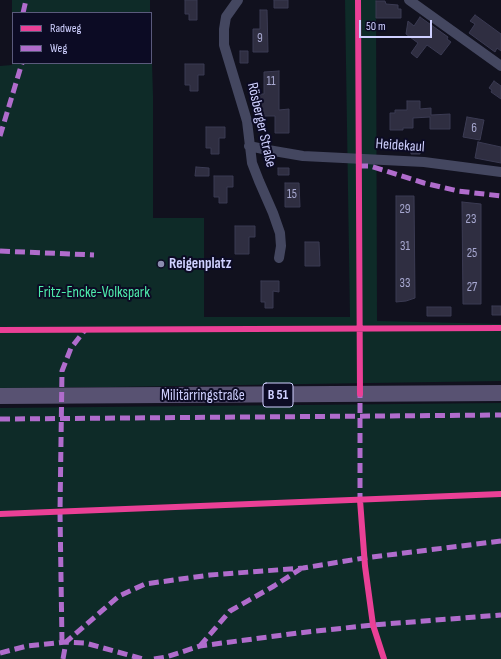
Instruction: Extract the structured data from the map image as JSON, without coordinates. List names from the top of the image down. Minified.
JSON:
{"streets":{"main road":["B 51","Militärringstraße"],"street":["Rösberger Straße","Heidekaul"]},"crossings":[["Rösberger Straße","Heidekaul"]],"parks":["Fritz-Encke-Volkspark"],"places":["Reigenplatz"],"house_numbers":["9","11","6","15","29","23","31","25","33","27"],"legend":["Radweg","Weg"],"scale_bar":"50 m"}
